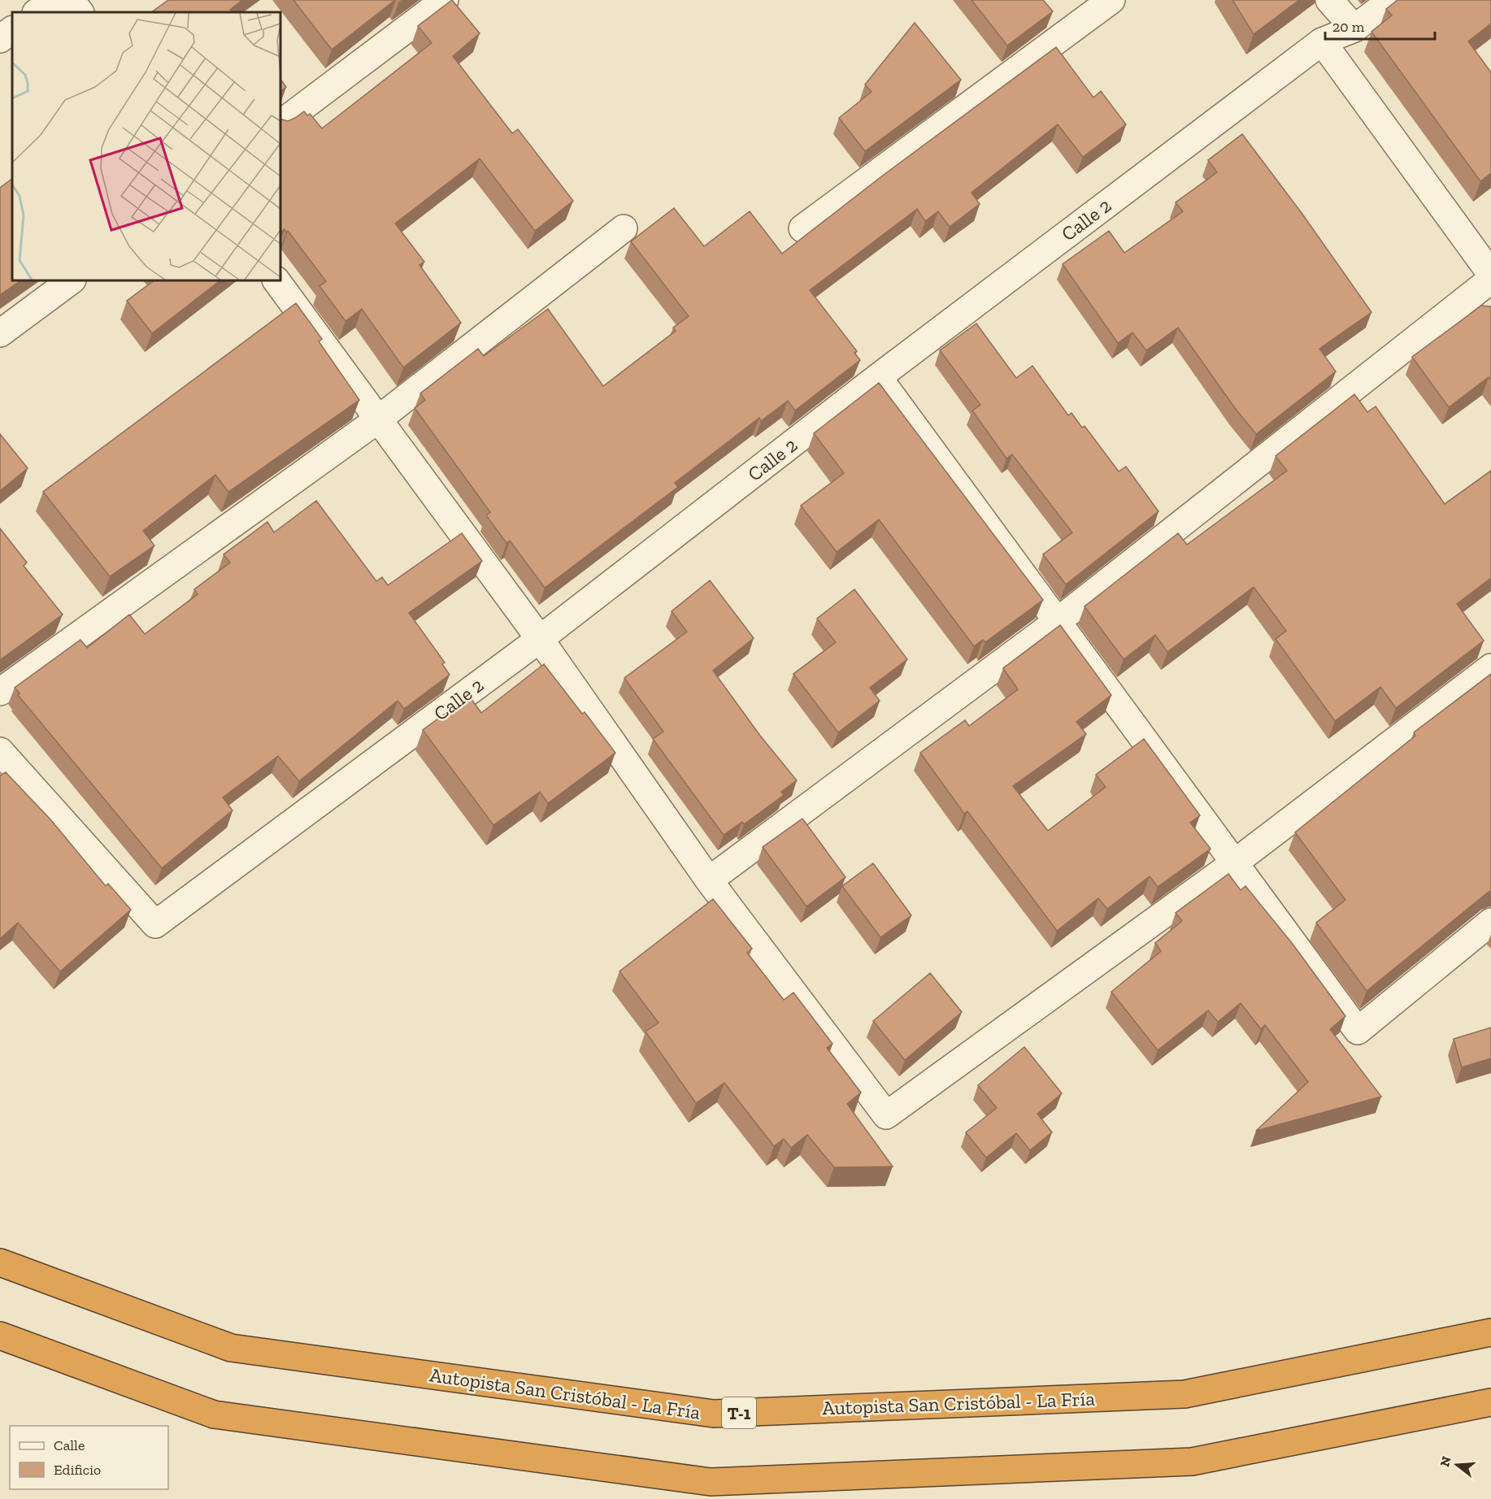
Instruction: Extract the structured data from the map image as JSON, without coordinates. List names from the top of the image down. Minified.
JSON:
{"streets":{"highway":["Autopista San Cristóbal - La Fría","T-1"],"street":["Calle 2"]},"legend":["Calle","Edificio"],"scale_bar":"20 m","north":"left"}
